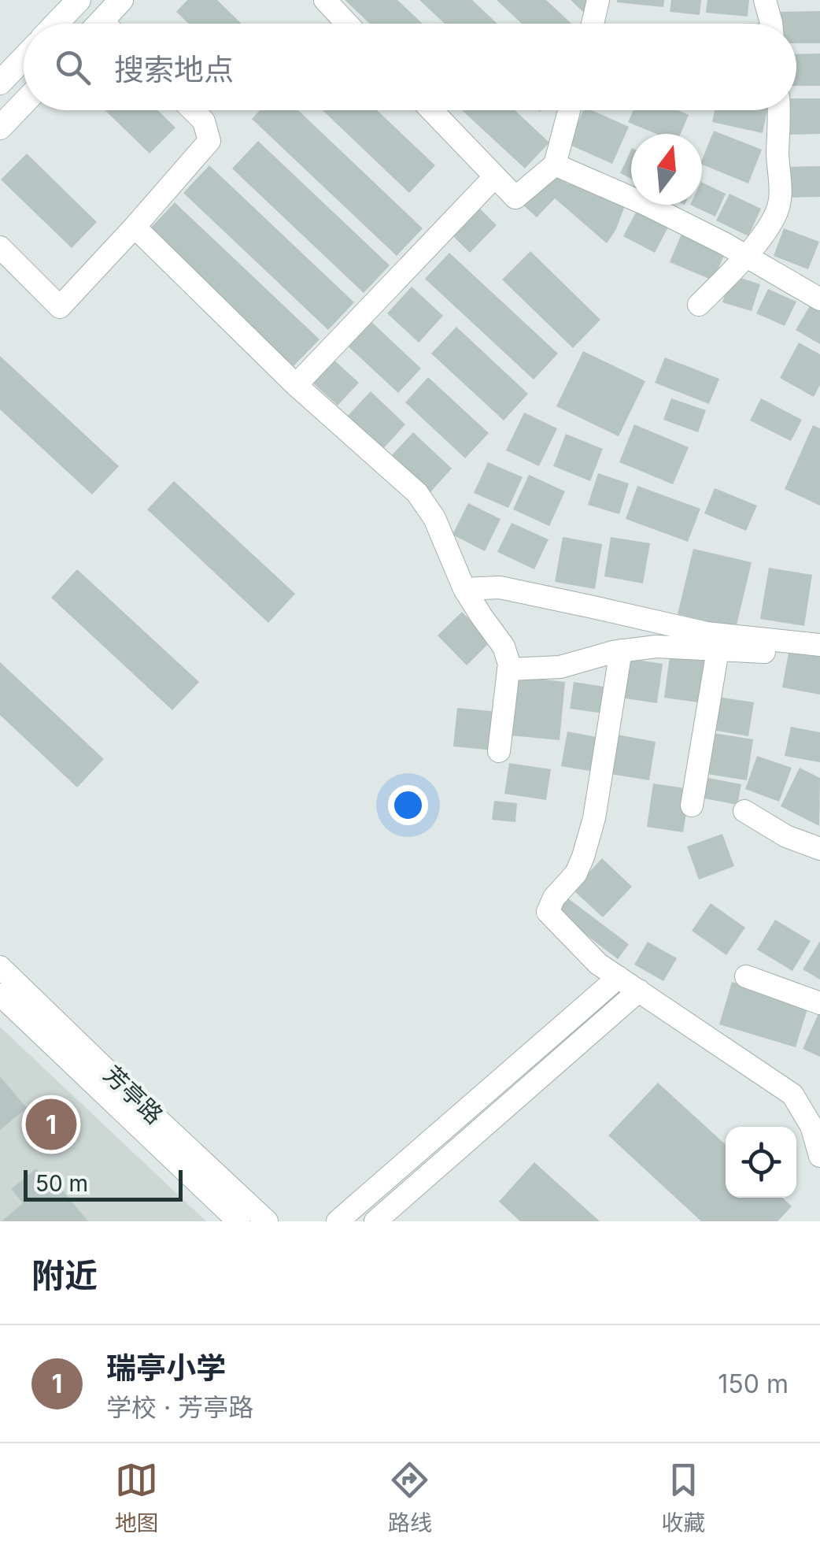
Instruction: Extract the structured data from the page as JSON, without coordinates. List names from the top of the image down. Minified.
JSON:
{"streets":{"street":["芳亭路"]},"scale_bar":"50 m","north":"top","page":{"search":"搜索地点","pins":"1","scale":"50 m","heading":"附近","list":[{"mark":"1","name":"瑞亭小学","note":"学校 · 芳亭路","value":"150 m"}],"nav":["地图","路线","收藏"]}}
